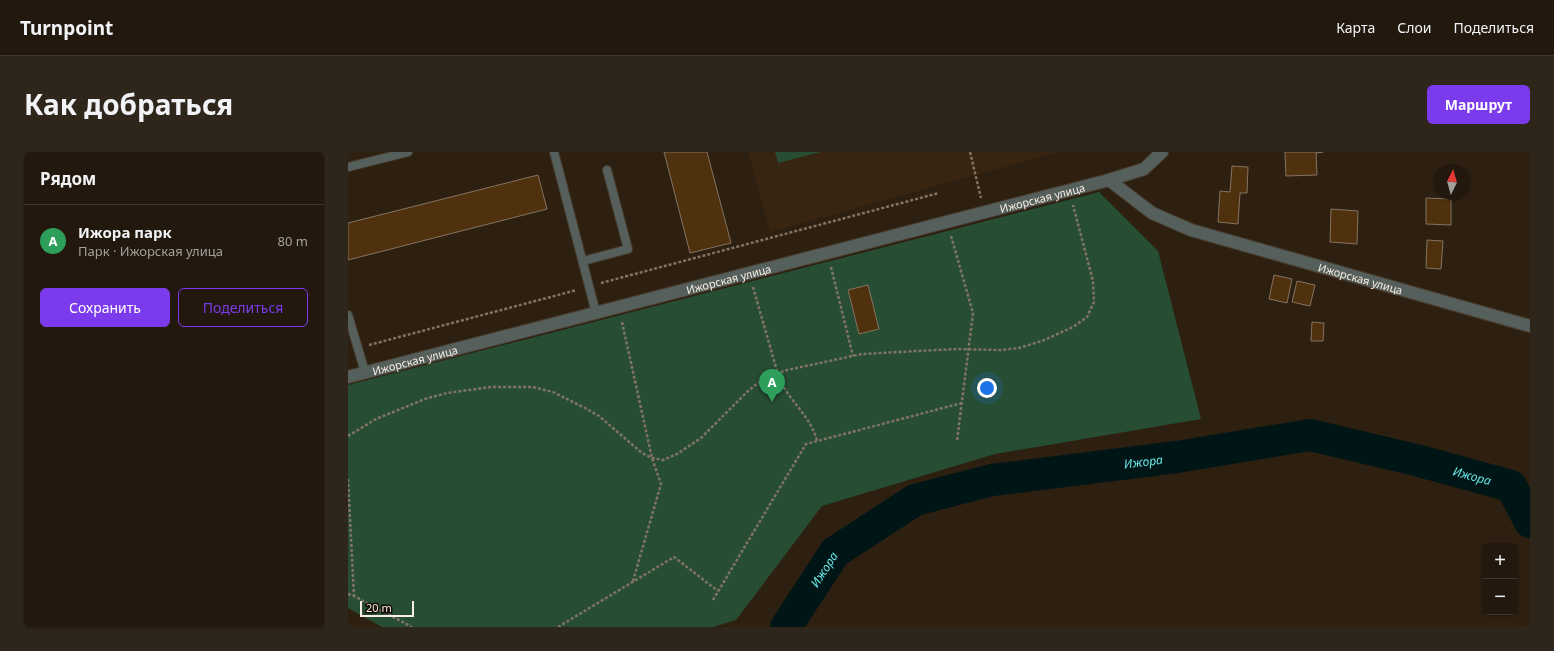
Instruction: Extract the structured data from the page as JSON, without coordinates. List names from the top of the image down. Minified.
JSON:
{"streets":{"street":["Ижорская улица"]},"water":["Ижора"],"scale_bar":"20 m","north":"top","page":{"header":"Turnpoint","nav":["Карта","Слои","Поделиться"],"title":"Как добраться","buttons":["Маршрут",["Сохранить","Поделиться"]],"heading":"Рядом","list":[{"mark":"A","name":"Ижора парк","note":"Парк · Ижорская улица","value":"80 m"}],"pins":"A","map_buttons":["+","−"],"scale":"20 m"}}
